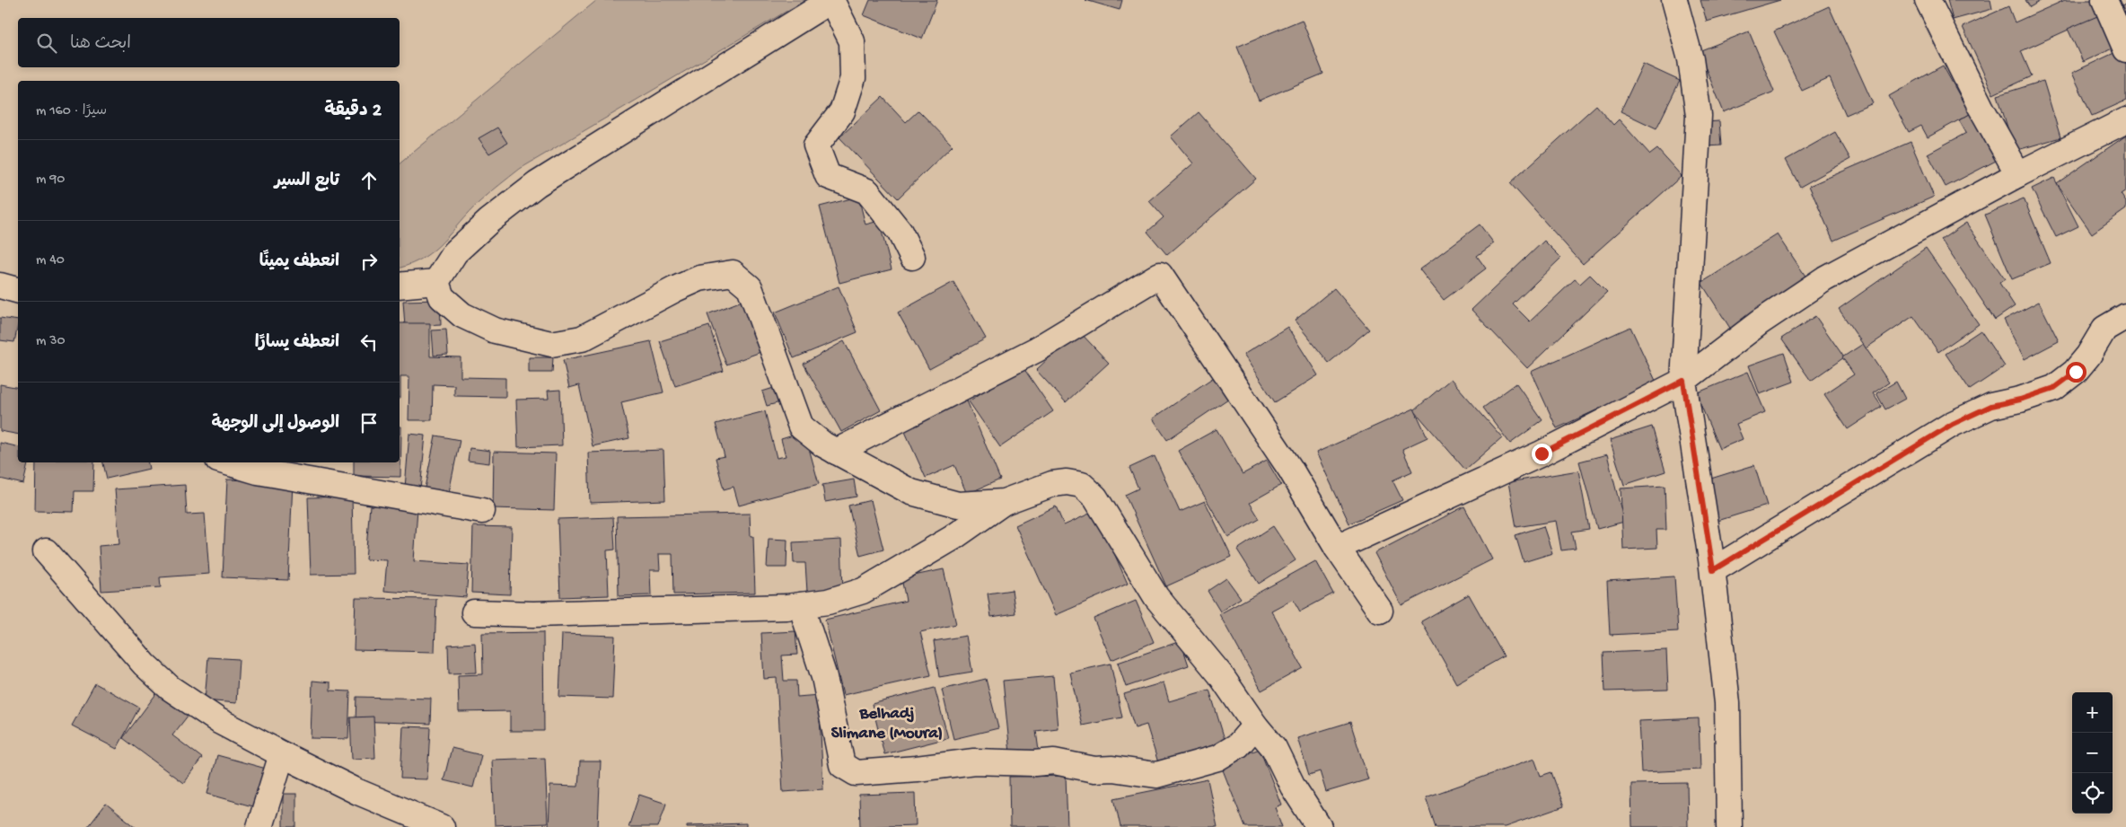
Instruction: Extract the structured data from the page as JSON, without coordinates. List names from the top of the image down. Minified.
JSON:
{"districts":["Belhadj Slimane (Moura)"],"page":{"search":"ابحث هنا","heading":["2 دقيقة","سيرًا · 160 m"],"list":[["تابع السير","90 m"],["انعطف يمينًا","40 m"],["انعطف يسارًا","30 m"],"الوصول إلى الوجهة"],"map_buttons":["+","−"]}}
